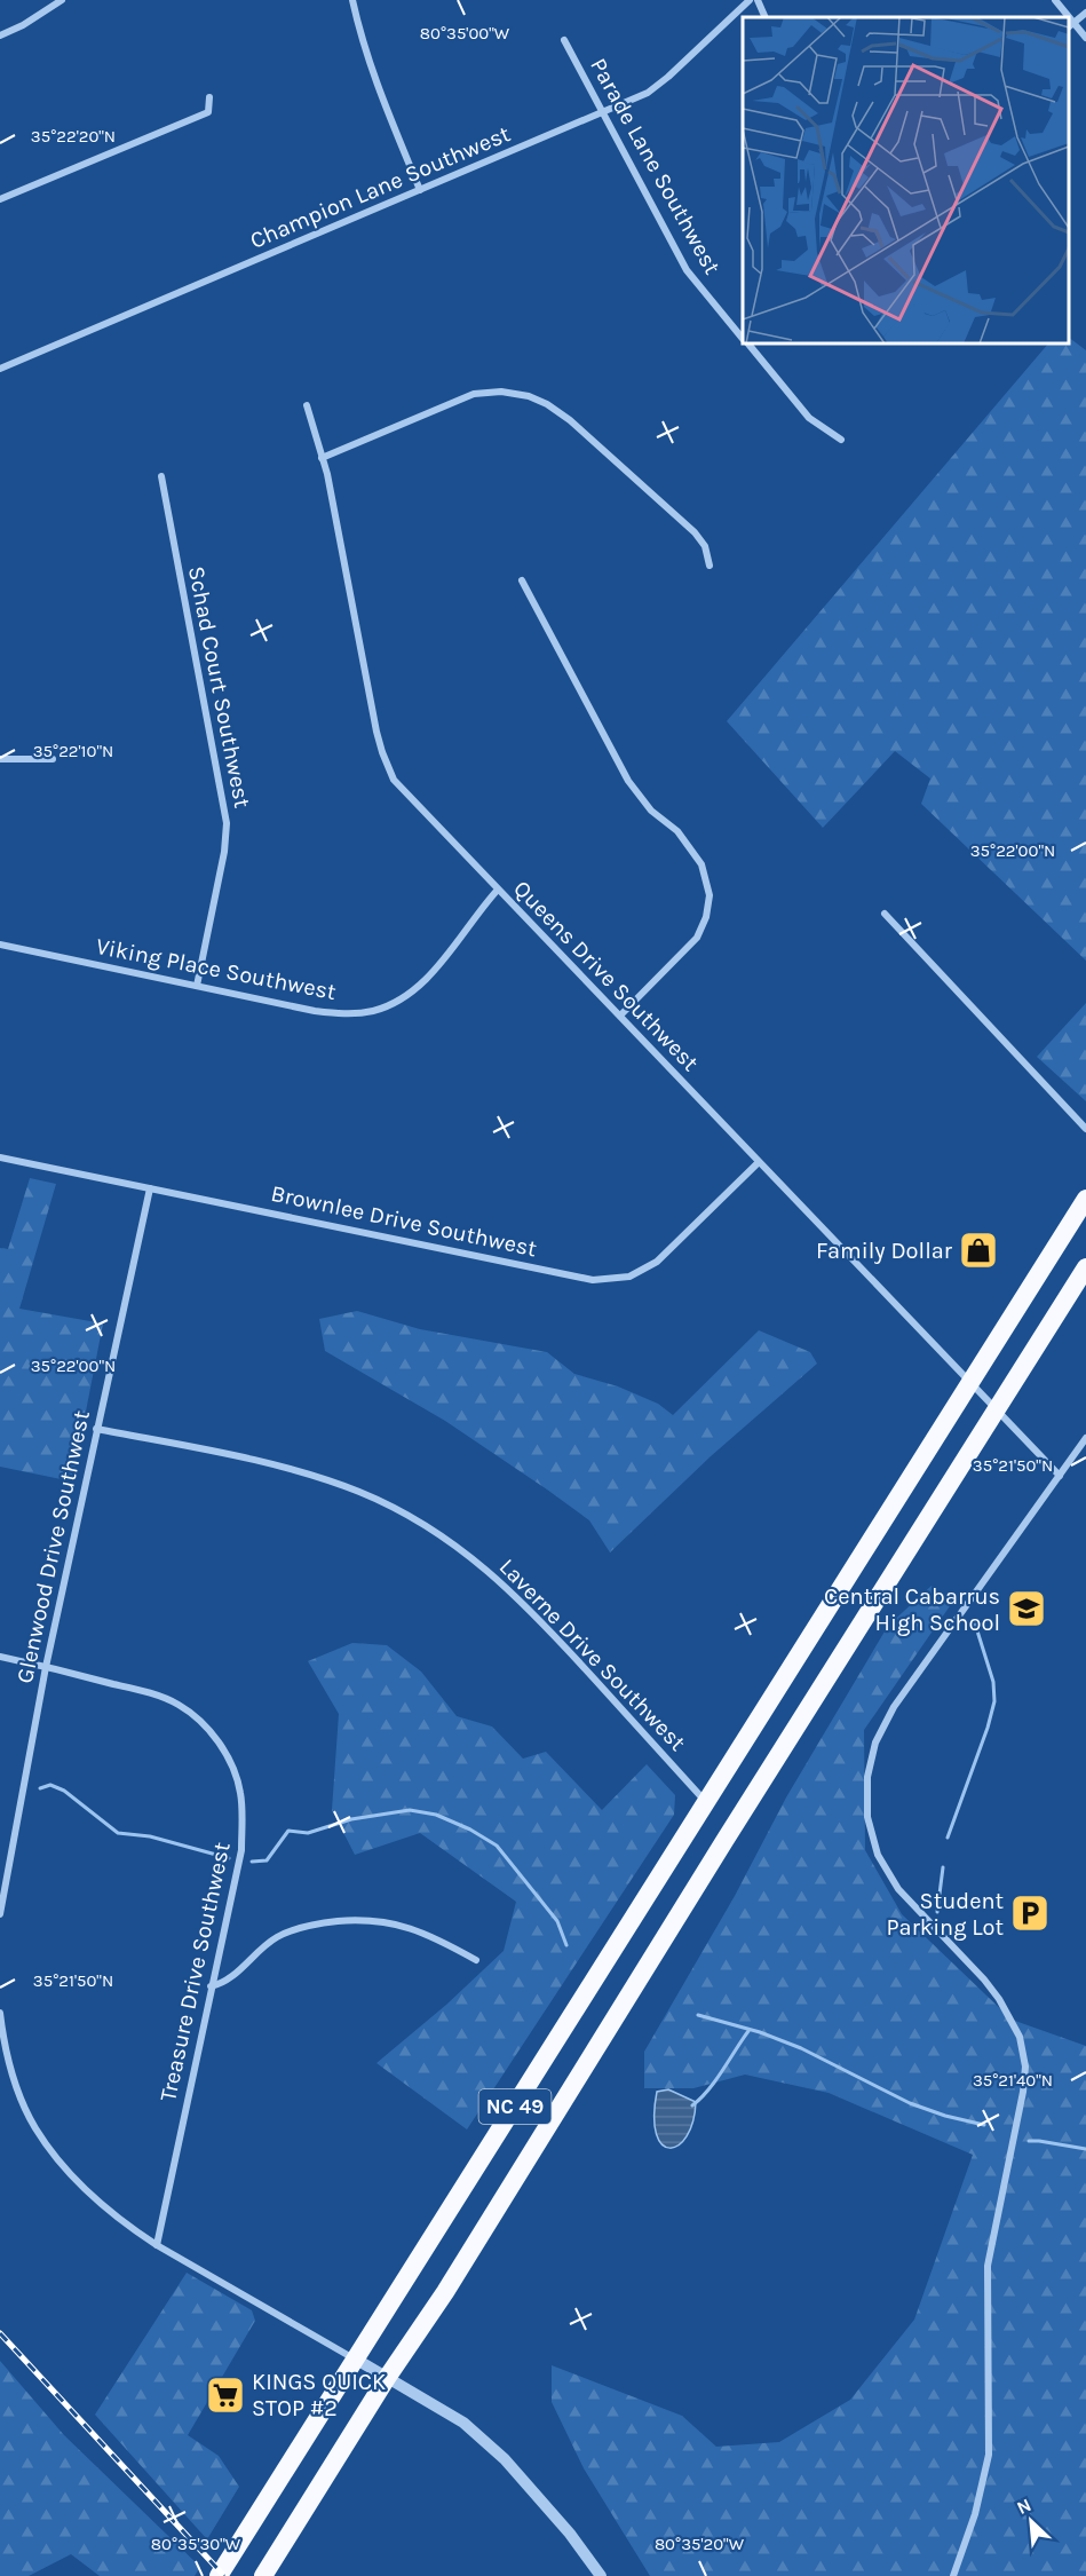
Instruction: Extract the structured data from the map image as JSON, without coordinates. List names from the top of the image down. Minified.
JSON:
{"streets":{"highway":["NC 49"],"street":["Parade Lane Southwest","Champion Lane Southwest","Schad Court Southwest","Viking Place Southwest","Queens Drive Southwest","Brownlee Drive Southwest","Glenwood Drive Southwest","Laverne Drive Southwest","Treasure Drive Southwest"]},"crossings":[["Parade Lane Southwest","Champion Lane Southwest"],["Schad Court Southwest","Viking Place Southwest"],["Viking Place Southwest","Queens Drive Southwest"],["Queens Drive Southwest","Brownlee Drive Southwest"],["Queens Drive Southwest","NC 49"],["Brownlee Drive Southwest","Glenwood Drive Southwest"],["Glenwood Drive Southwest","Laverne Drive Southwest"],["Glenwood Drive Southwest","Treasure Drive Southwest"],["Laverne Drive Southwest","NC 49"]],"places":{"shop":["Family Dollar"],"school or university":["Central Cabarrus High School"],"parking":["Student Parking Lot"],"supermarket":["KINGS QUICK STOP #2"]},"north":"top left","coordinates":["80°35'00\"W","35°22'20\"N","35°22'10\"N","35°22'00\"N","35°21'50\"N","35°21'40\"N","80°35'30\"W","80°35'20\"W"]}
